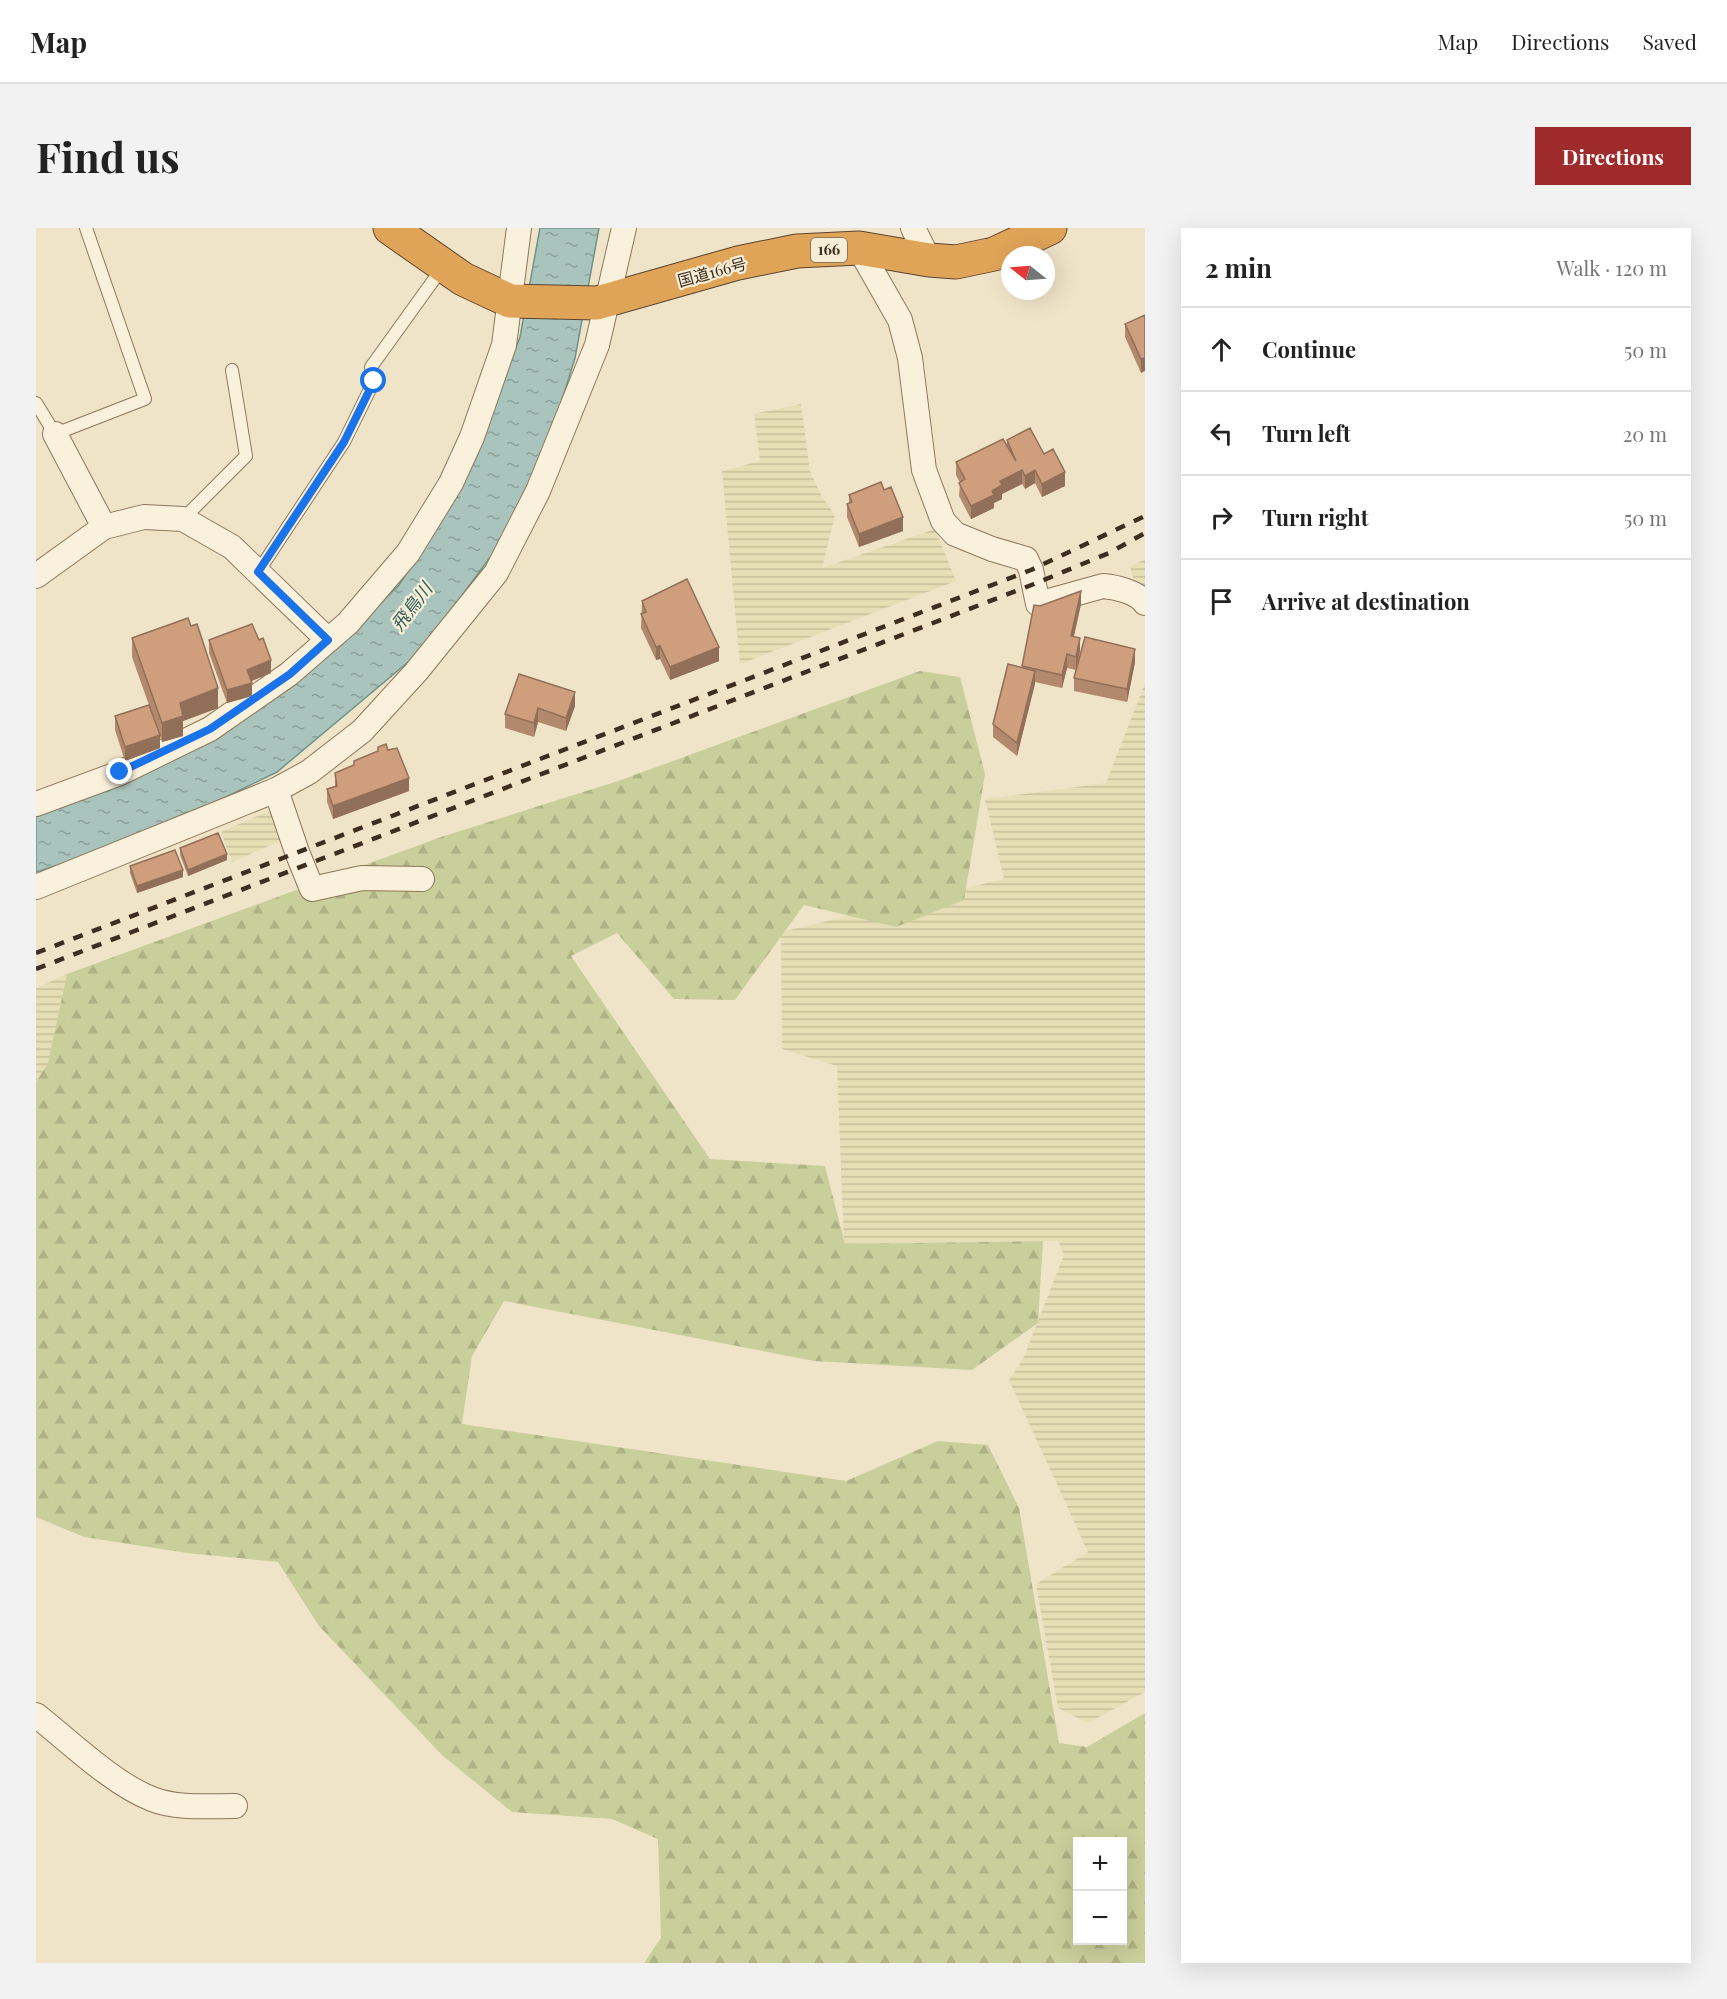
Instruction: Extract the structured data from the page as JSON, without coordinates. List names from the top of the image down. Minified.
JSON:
{"streets":{"highway":["166","国道166号"]},"water":["飛鳥川"],"north":"left","page":{"header":"Map","nav":["Map","Directions","Saved"],"buttons":"Directions","title":"Find us","heading":["2 min","Walk · 120 m"],"list":[["Continue","50 m"],["Turn left","20 m"],["Turn right","50 m"],"Arrive at destination"],"map_buttons":["+","−"]}}
